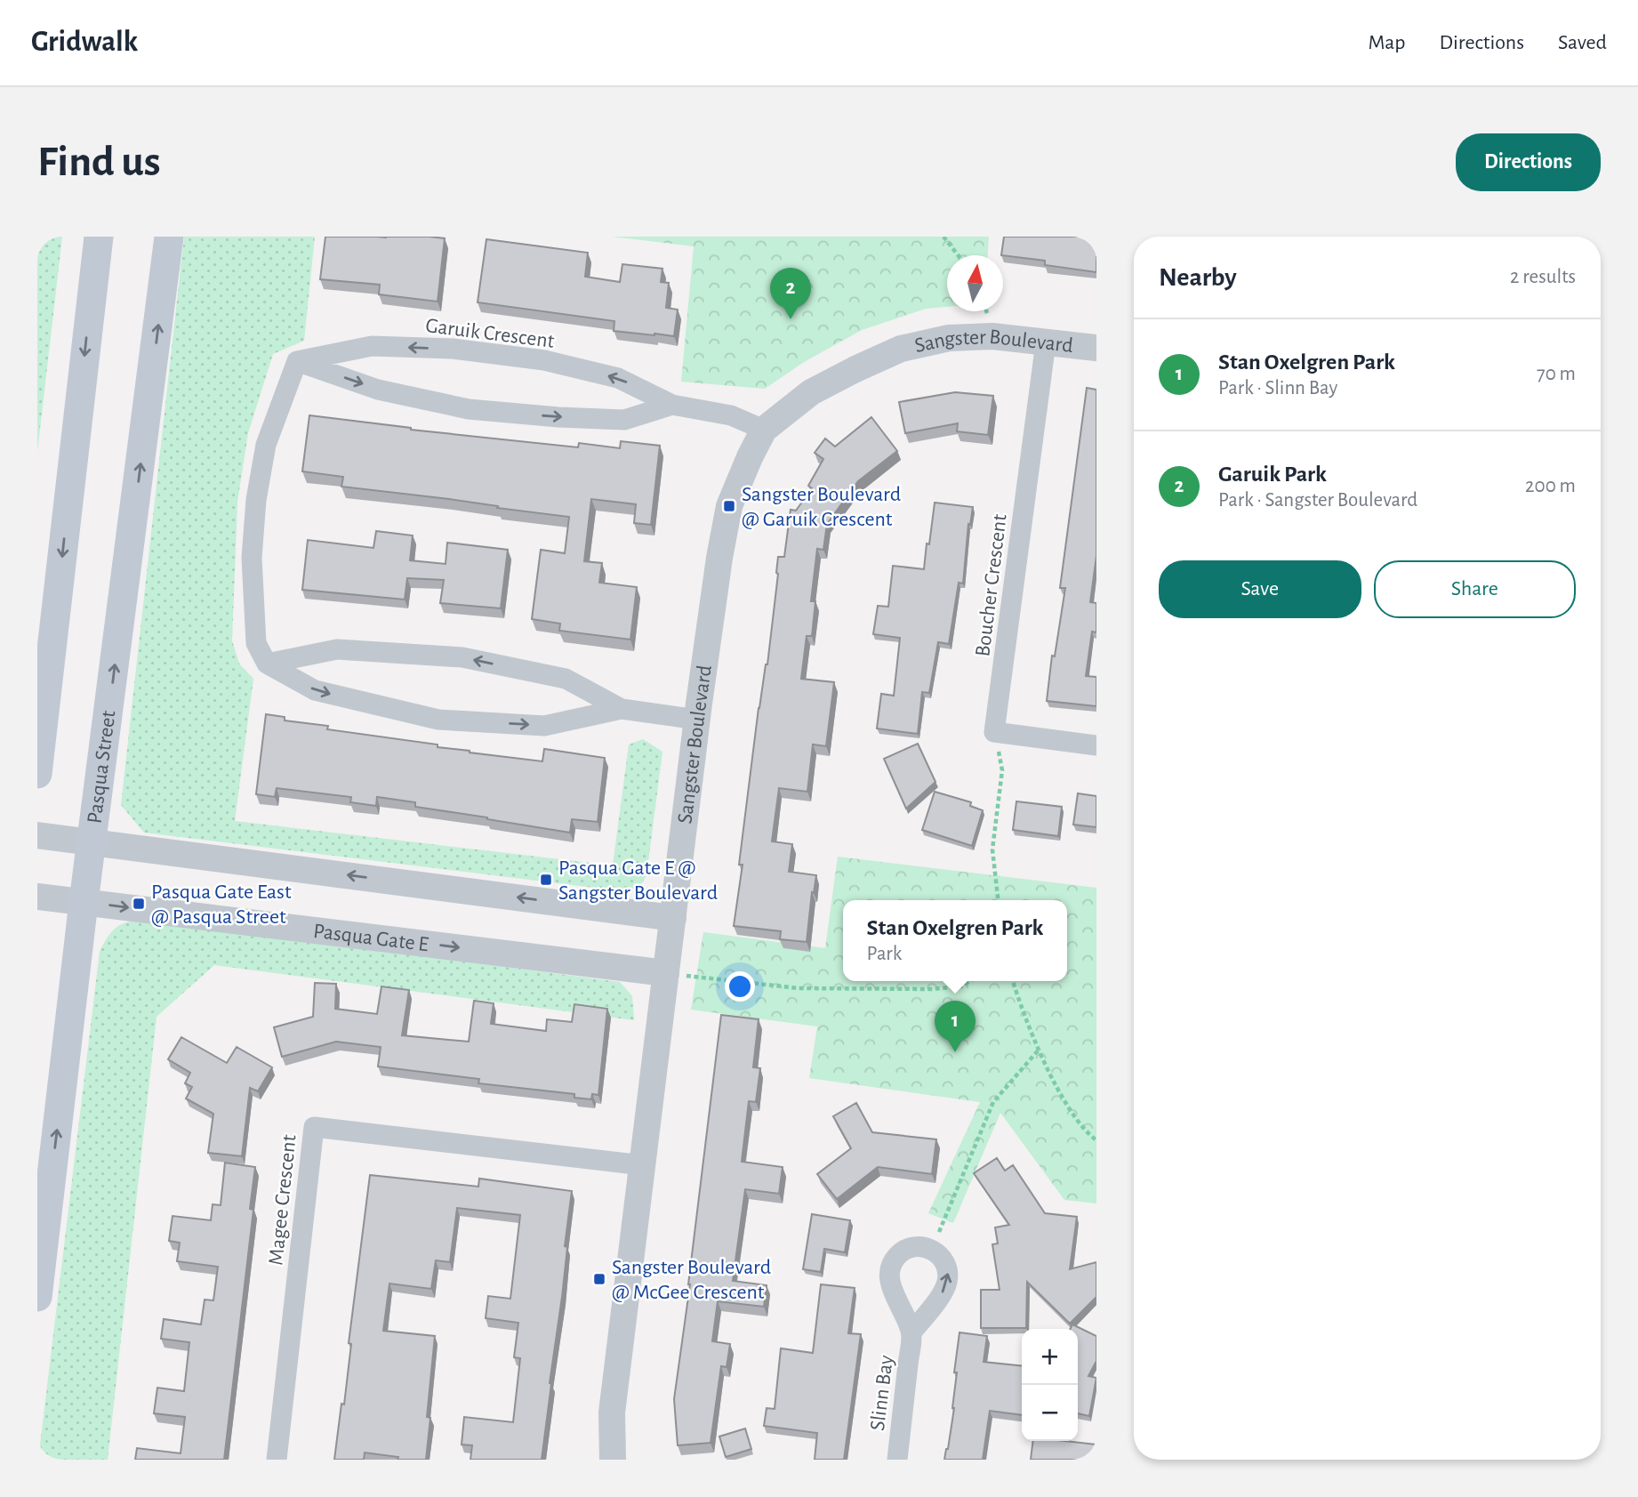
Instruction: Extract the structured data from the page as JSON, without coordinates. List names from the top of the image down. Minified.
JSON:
{"streets":{"main road":["Pasqua Street"],"street":["Garuik Crescent","Sangster Boulevard","Boucher Crescent","Pasqua Gate E","Magee Crescent","Slinn Bay"]},"crossings":[["Garuik Crescent","Sangster Boulevard"],["Sangster Boulevard","Boucher Crescent"],["Sangster Boulevard","Pasqua Gate E"],["Sangster Boulevard","Magee Crescent"],["Pasqua Street","Pasqua Gate E"]],"places":{"transit":["Sangster Boulevard @ Garuik Crescent","Pasqua Gate E @ Sangster Boulevard","Pasqua Gate East @ Pasqua Street","Sangster Boulevard @ McGee Crescent"]},"north":"top","page":{"header":"Gridwalk","nav":["Map","Directions","Saved"],"buttons":["Directions",["Save","Share"]],"title":"Find us","heading":["Nearby","2 results"],"pins":["2","1"],"list":[{"mark":"1","name":"Stan Oxelgren Park","note":"Park · Slinn Bay","value":"70 m"},{"mark":"2","name":"Garuik Park","note":"Park · Sangster Boulevard","value":"200 m"}],"popup":["Stan Oxelgren Park","Park"],"map_buttons":["+","−"]}}
